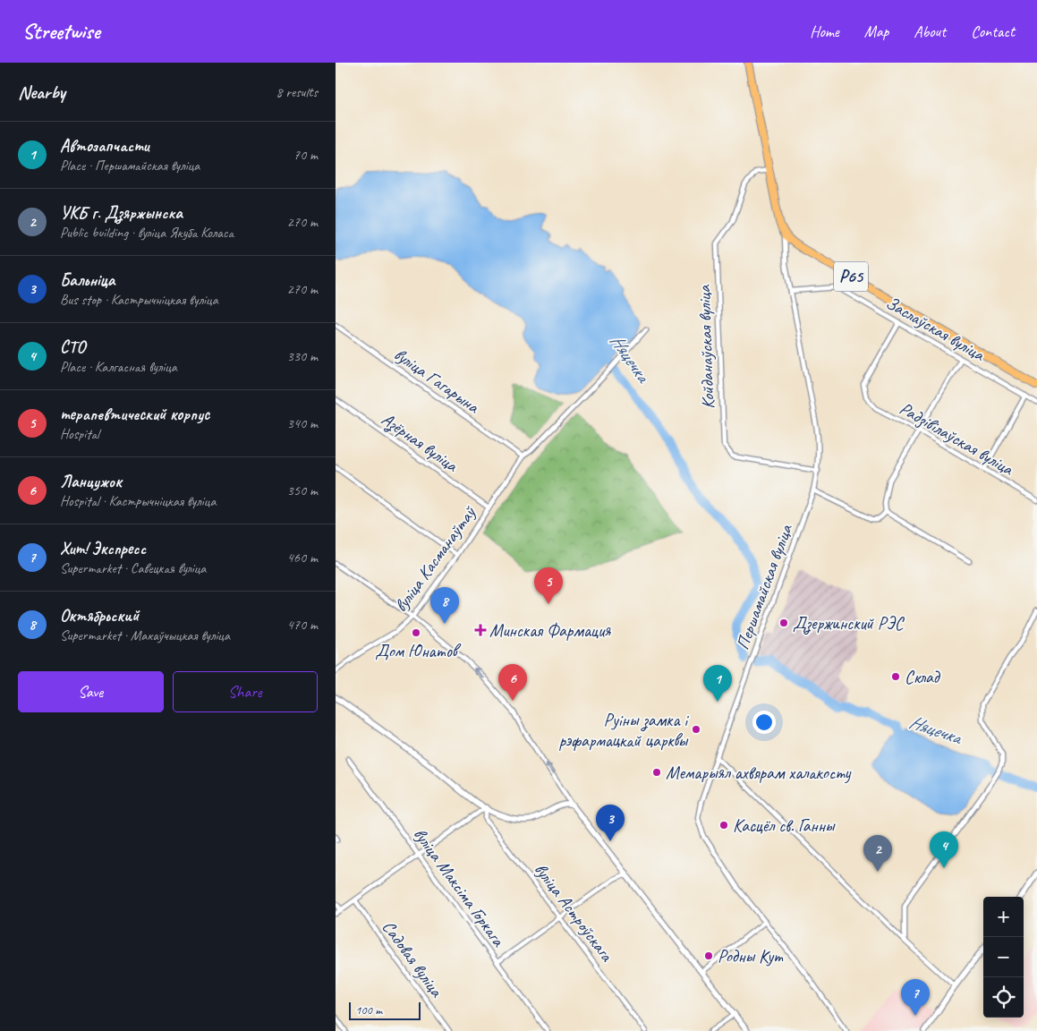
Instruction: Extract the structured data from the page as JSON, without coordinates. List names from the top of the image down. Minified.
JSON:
{"streets":{"main road":["Р65"],"street":["Заслаўская вуліца","Койданаўская вуліца","вуліца Гагарына","Радзівілаўская вуліца","Азёрная вуліца","вуліца Касманаўтаў","Першамайская вуліца","вуліца Максіма Горкага","вуліца Астроўскага","Садовая вуліца"]},"crossings":[["Р65","Першамайская вуліца"],["Заслаўская вуліца","Радзівілаўская вуліца"],["Заслаўская вуліца","Першамайская вуліца"],["Койданаўская вуліца","Першамайская вуліца"],["вуліца Гагарына","вуліца Касманаўтаў"],["Азёрная вуліца","вуліца Касманаўтаў"]],"water":["Няцечка"],"places":{"other":["Дзержинский РЭС","Дом Юнатов","Склад","Руіны замка і рэфармацкай царквы","Мемарыял ахвярам халакосту","Касцёл св. Ганны","Родны Кут"],"health":["Минская Фармация"]},"scale_bar":"100 m","page":{"header":"Streetwise","nav":["Home","Map","About","Contact"],"heading":["Nearby","8 results"],"list":[{"mark":"1","name":"Автозапчасти","note":"Place · Першамайская вуліца","value":"70 m"},{"mark":"2","name":"УКБ г. Дзяржынска","note":"Public building · вуліца Якуба Коласа","value":"270 m"},{"mark":"3","name":"Бальніца","note":"Bus stop · Кастрычніцкая вуліца","value":"270 m"},{"mark":"4","name":"СТО","note":"Place · Калгасная вуліца","value":"330 m"},{"mark":"5","name":"терапевтический корпус","note":"Hospital","value":"340 m"},{"mark":"6","name":"Ланцужок","note":"Hospital · Кастрычніцкая вуліца","value":"350 m"},{"mark":"7","name":"Хит! Экспресс","note":"Supermarket · Савецкая вуліца","value":"460 m"},{"mark":"8","name":"Октябрьский","note":"Supermarket · Макаўчыцкая вуліца","value":"470 m"}],"pins":["5","8","6","1","3","4","2","7"],"buttons":["Save","Share"],"map_buttons":["+","−"],"scale":"100 m"}}
